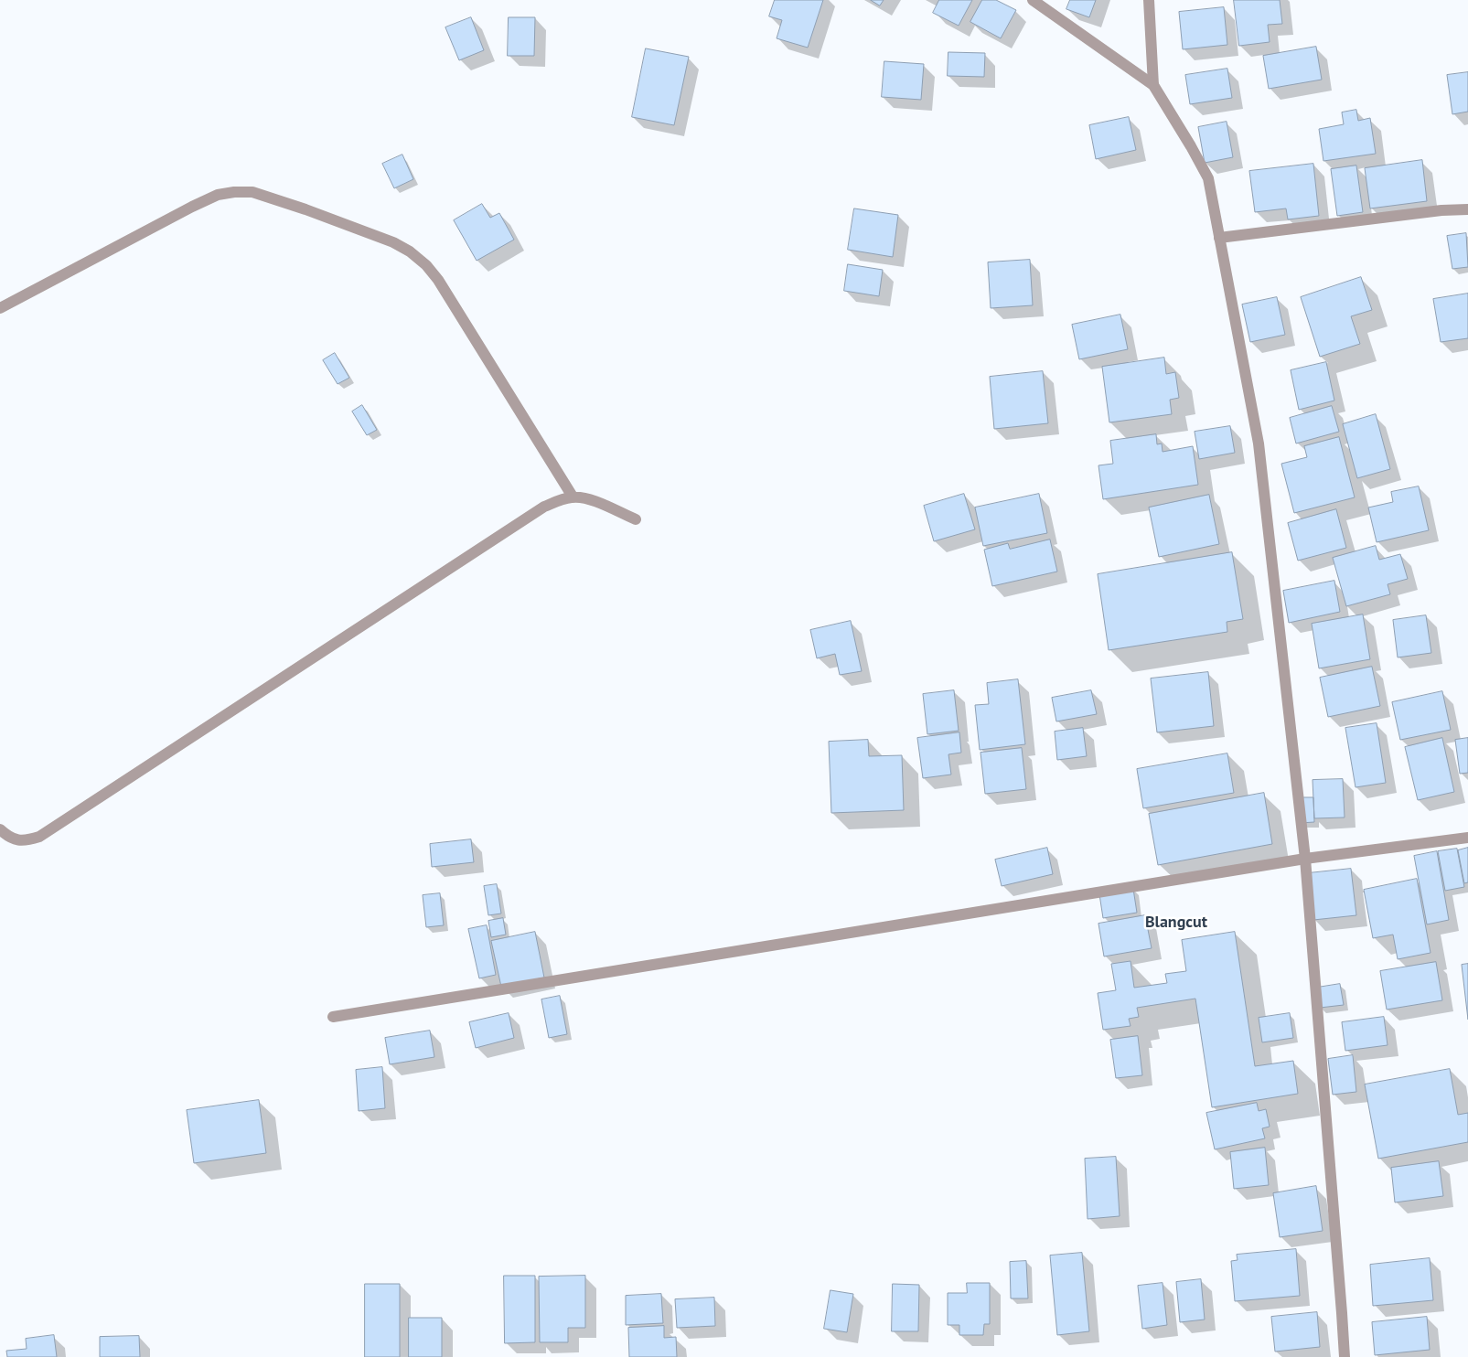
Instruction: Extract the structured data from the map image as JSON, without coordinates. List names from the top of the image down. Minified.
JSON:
{"districts":["Blangcut"]}
